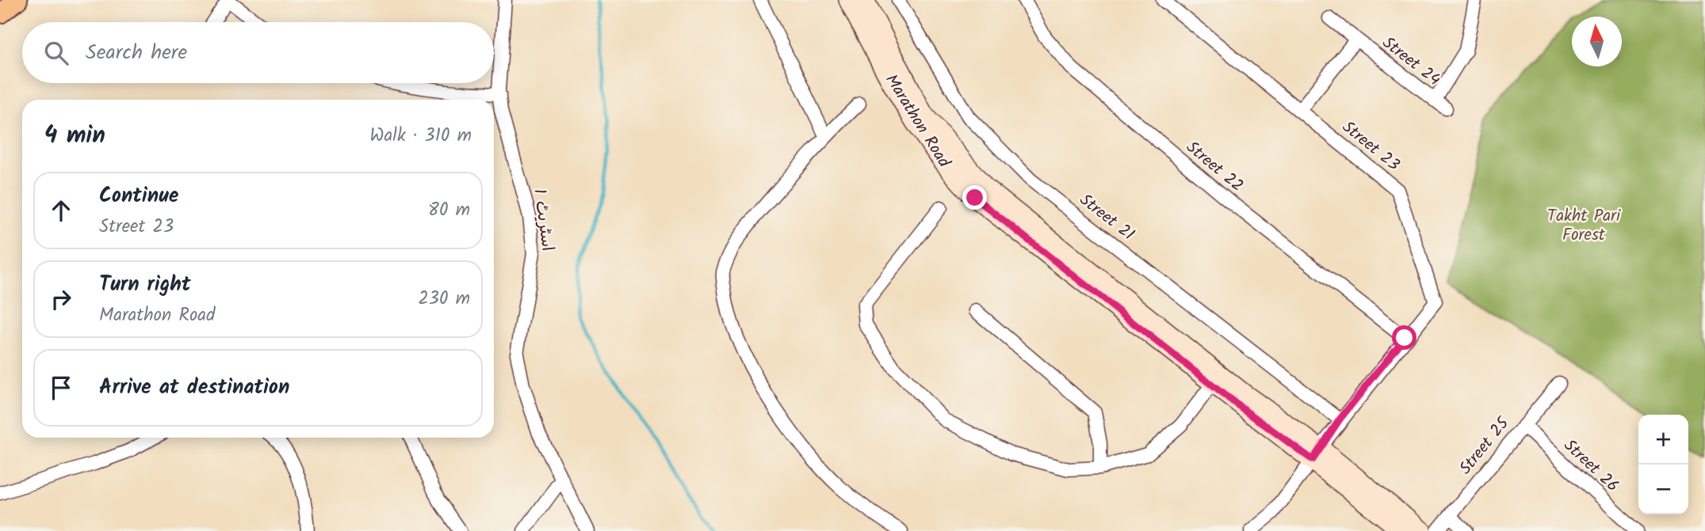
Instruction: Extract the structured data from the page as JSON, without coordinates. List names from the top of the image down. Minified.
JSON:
{"streets":{"main road":["Marathon Road"],"street":["Street 24","Street 23","Street 22","Street 21","اسٹریٹ 1","Street 25","Street 26"]},"crossings":[["Street 24","Street 23"],["Marathon Road","Street 23"],["Street 23","Street 22"],["Street 23","Street 21"],["Street 25","Street 26"]],"parks":["Takht Pari Forest"],"north":"top","page":{"search":"Search here","heading":["4 min","Walk · 310 m"],"list":[["Continue","Street 23","80 m"],["Turn right","Marathon Road","230 m"],"Arrive at destination"],"map_buttons":["+","−"]}}
